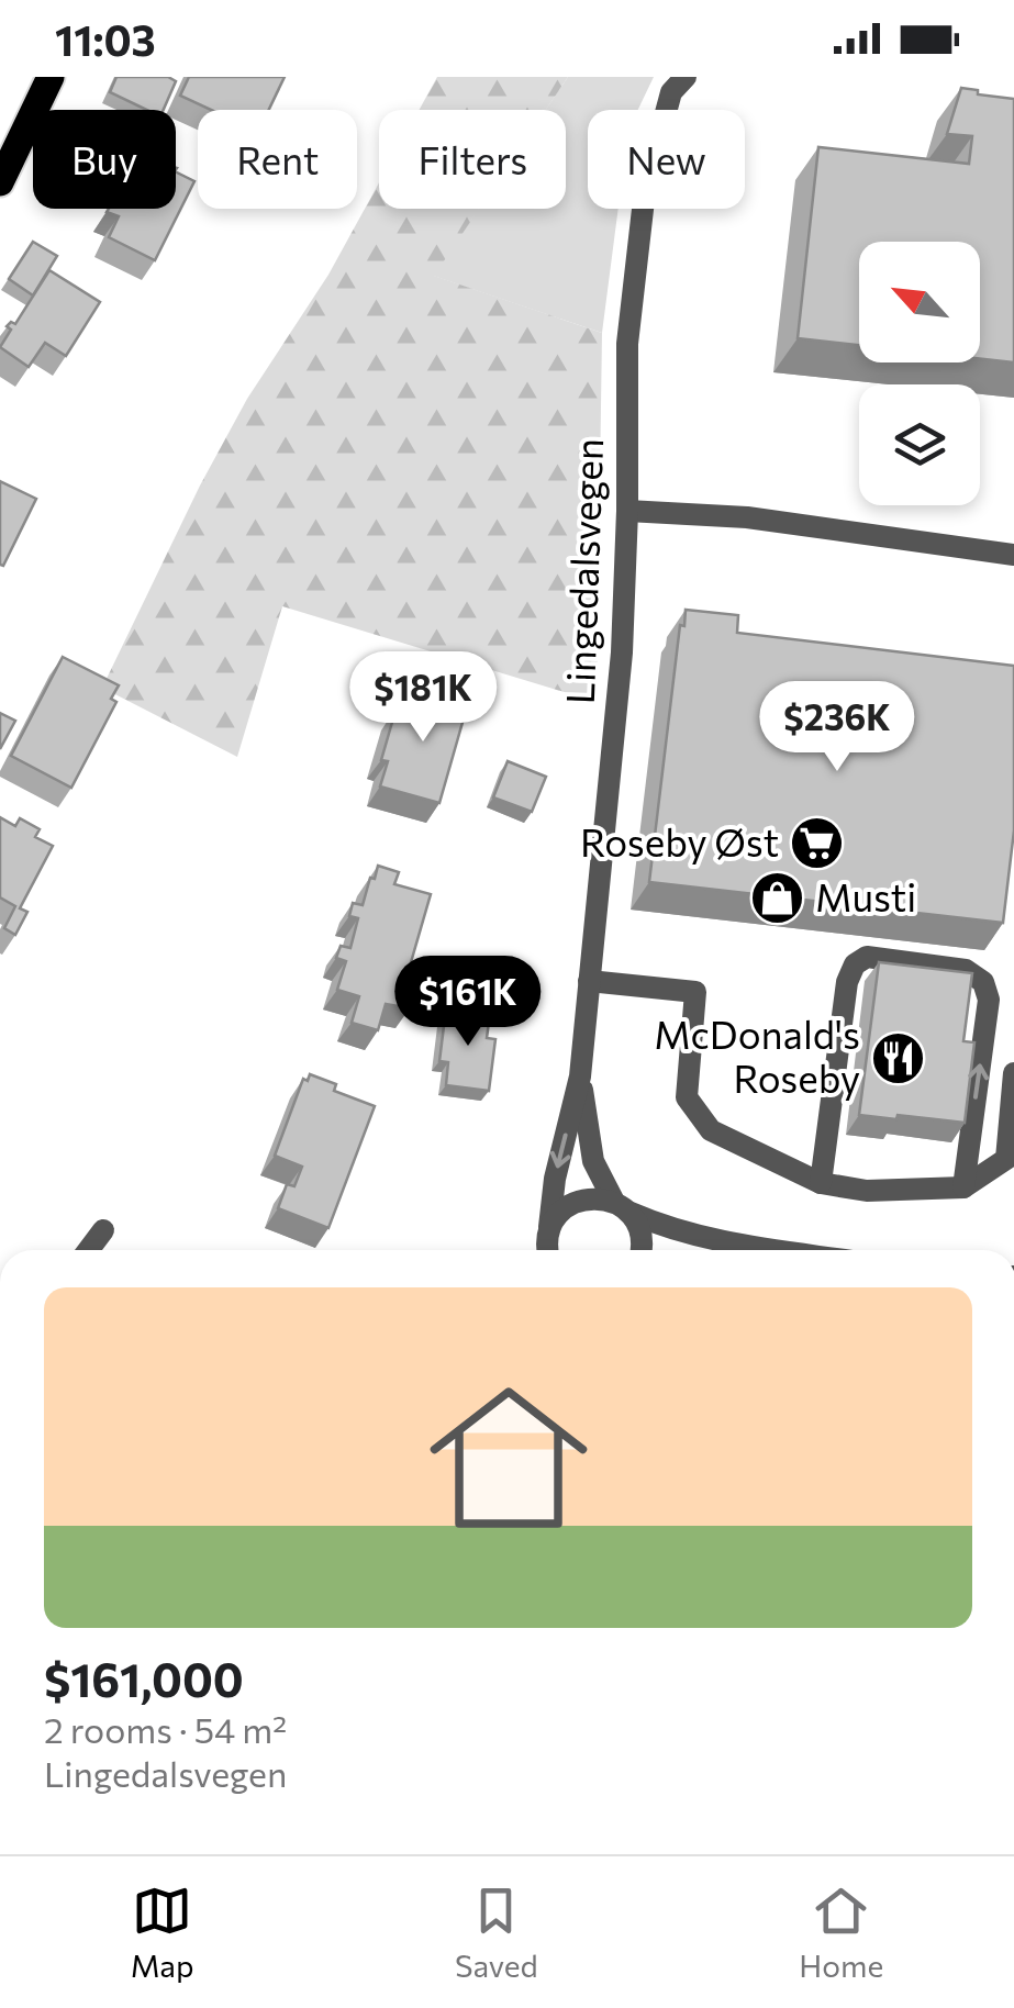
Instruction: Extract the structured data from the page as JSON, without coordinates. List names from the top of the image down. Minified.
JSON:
{"streets":{"street":["Lingedalsvegen"]},"places":{"supermarket":["Roseby Øst"],"shop":["Musti"],"restaurant":["McDonald's Roseby"]},"north":"top left","page":{"status":"11:03","chip":["Buy","Rent","Filters","New"],"price":["$181K","$236K","$161K"],"list":[{"name":"$161,000","note":"2 rooms · 54 m² · Lingedalsvegen"}],"tabs":["Map","Saved","Home"]}}
